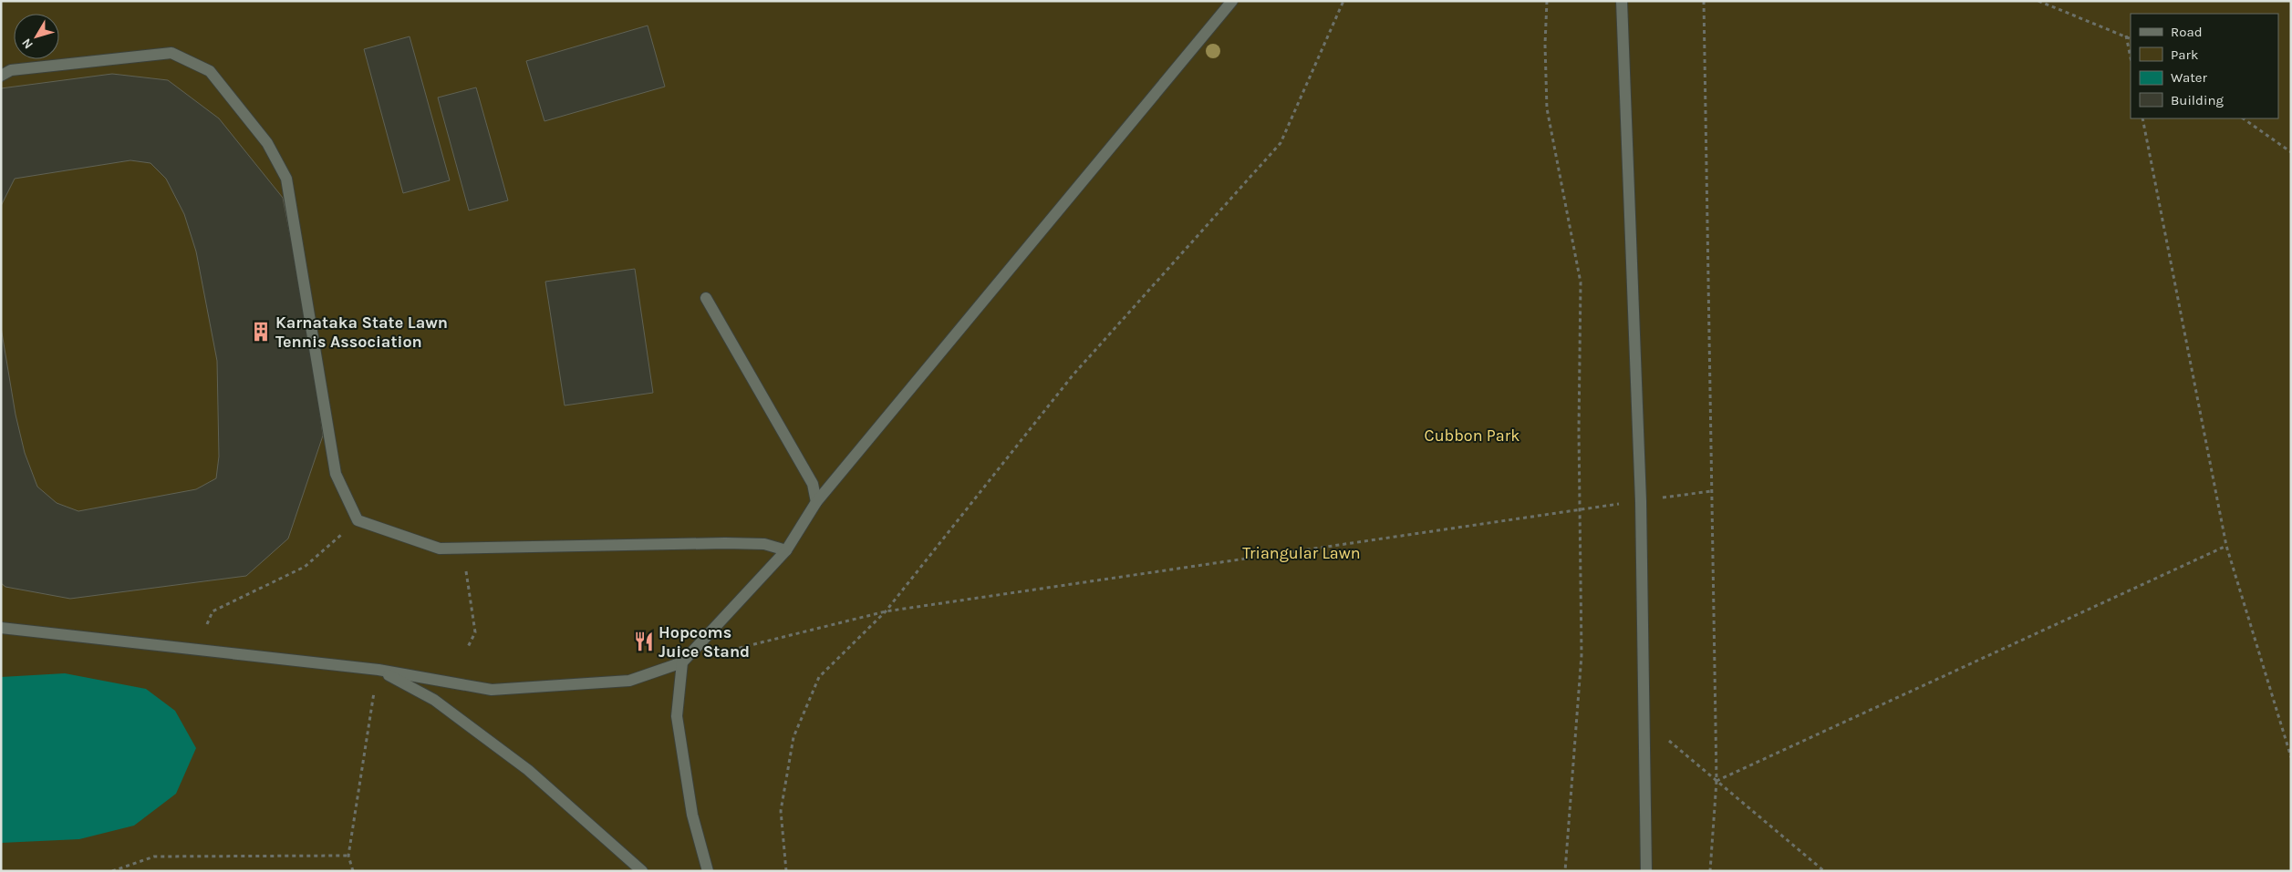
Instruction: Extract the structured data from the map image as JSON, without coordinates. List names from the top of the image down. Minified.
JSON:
{"parks":["Cubbon Park","Triangular Lawn"],"places":{"building":["Karnataka State Lawn Tennis Association"],"restaurant":["Hopcoms Juice Stand"]},"legend":["Road","Park","Water","Building"],"north":"bottom left"}
